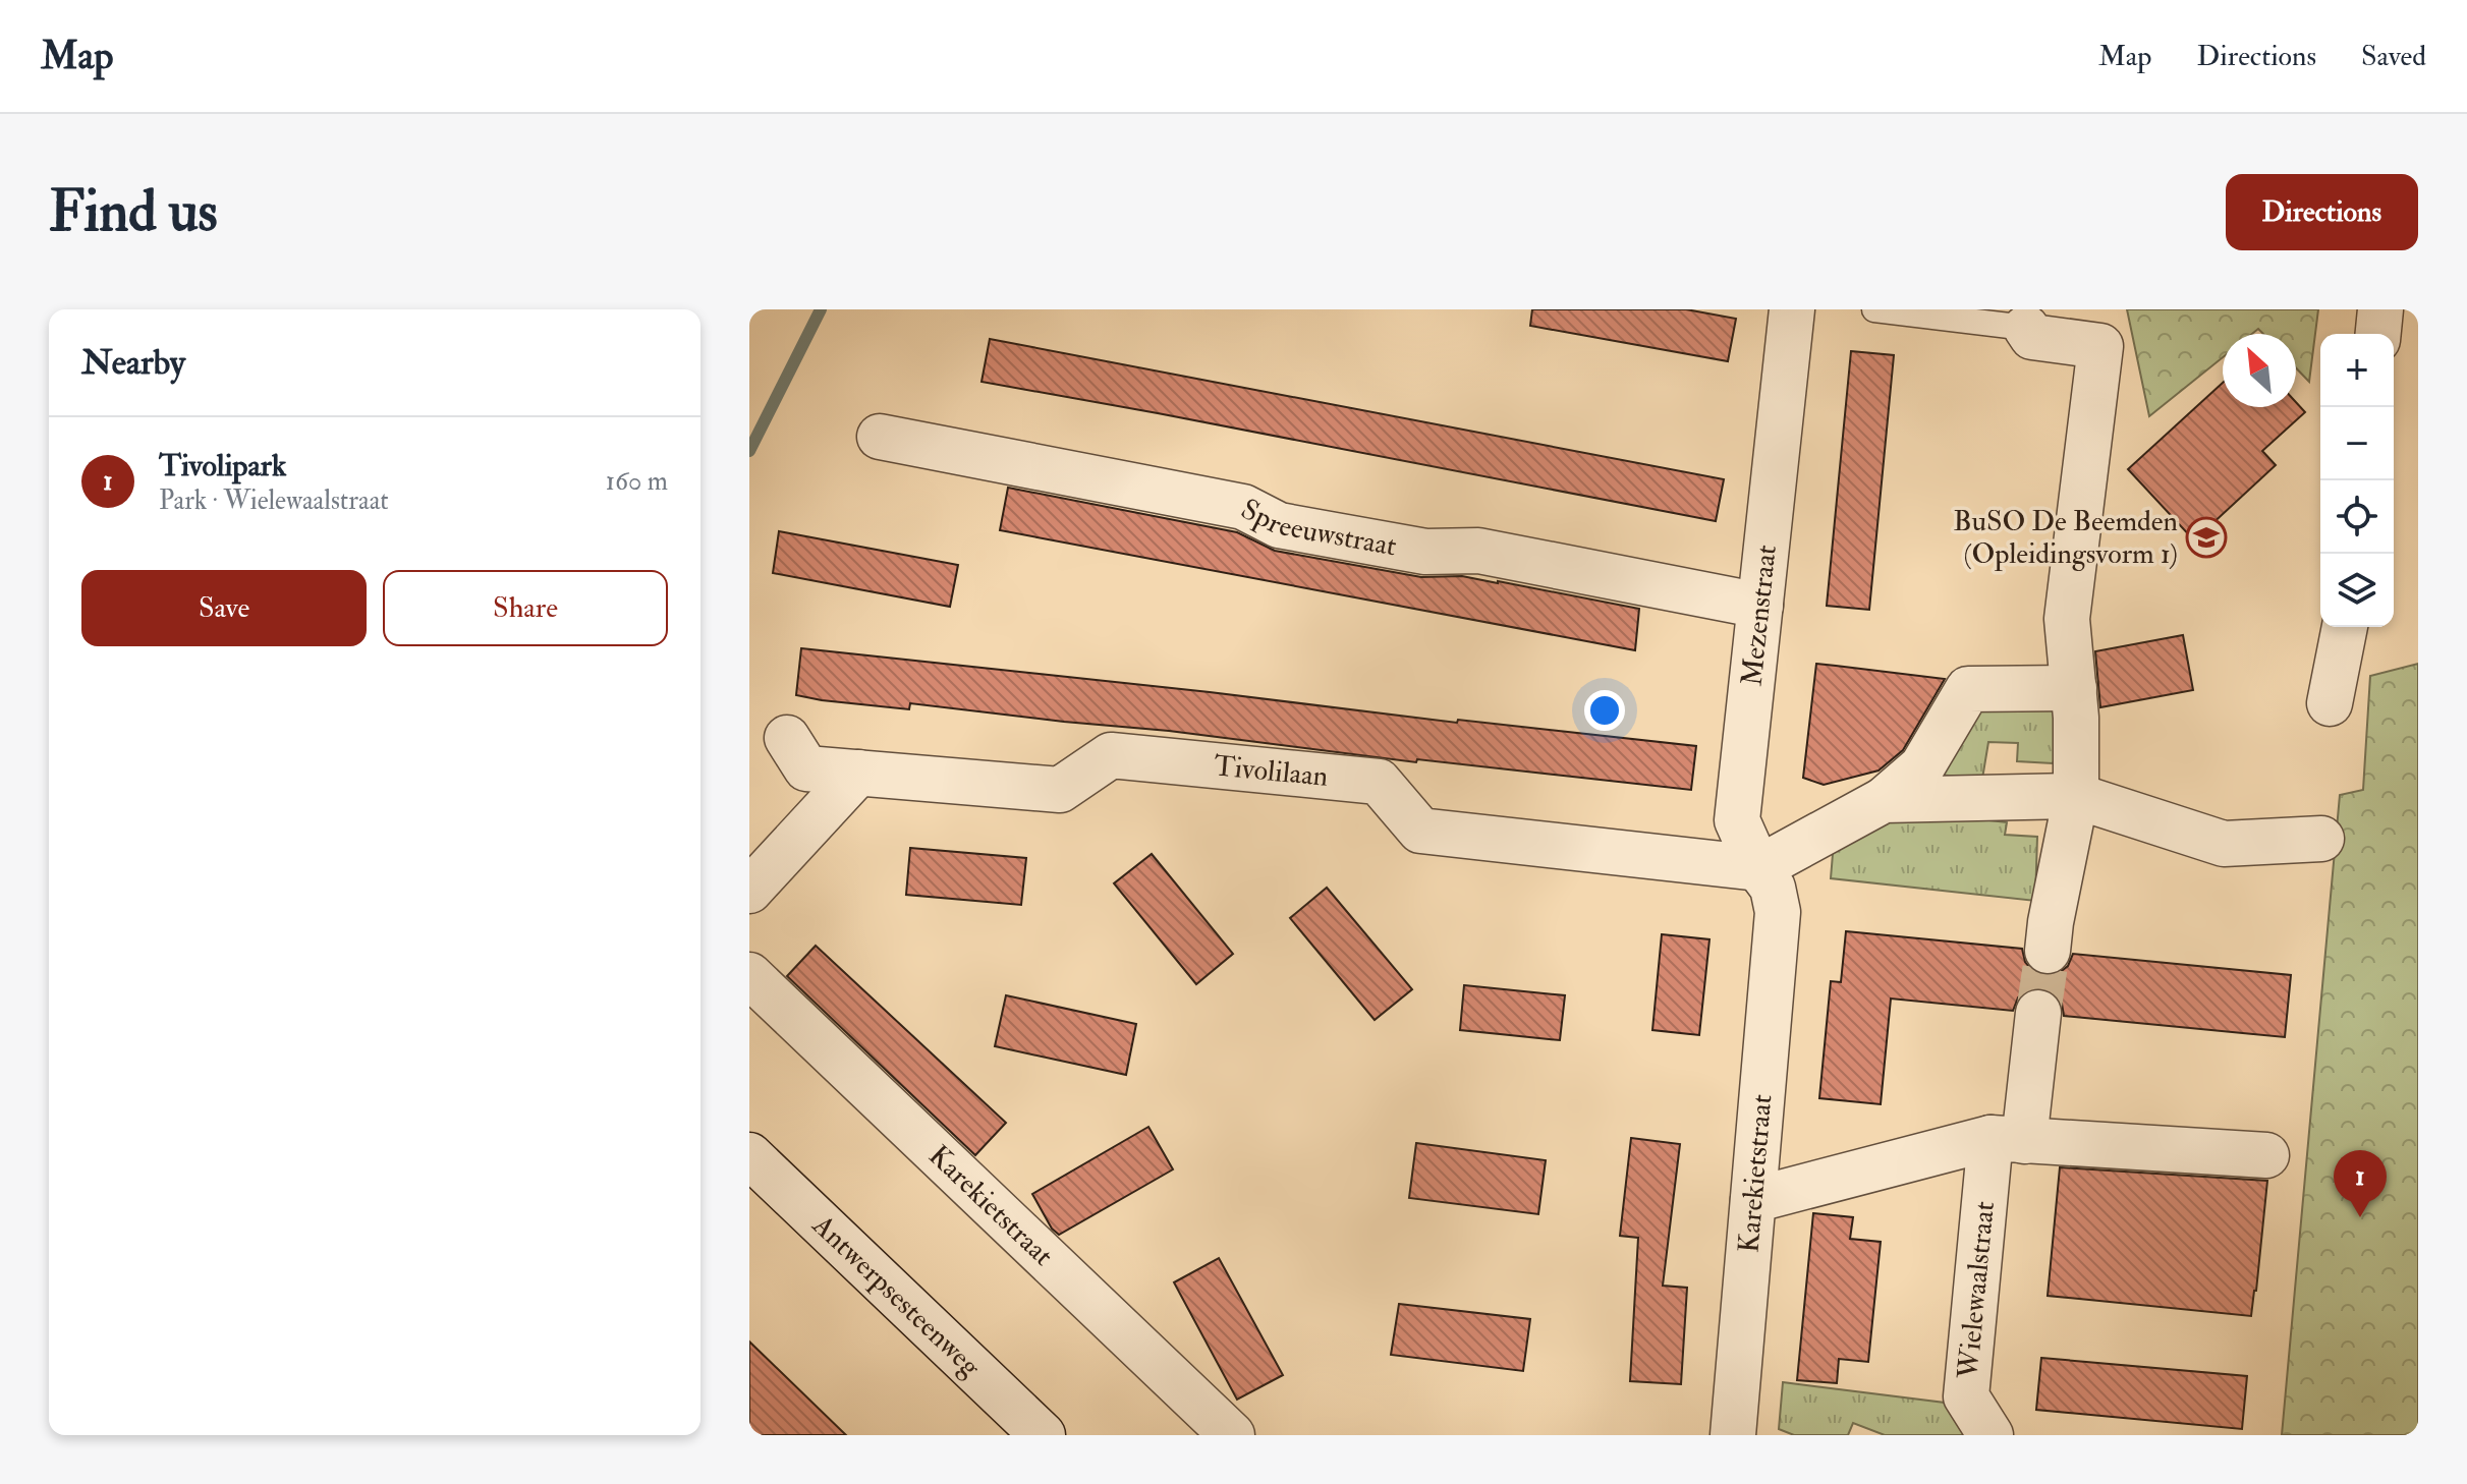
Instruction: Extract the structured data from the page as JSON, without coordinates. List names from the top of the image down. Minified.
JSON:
{"streets":{"street":["Spreeuwstraat","Mezenstraat","Tivolilaan","Karekietstraat","Wielewaalstraat","Antwerpsesteenweg"]},"crossings":[["Spreeuwstraat","Mezenstraat"],["Mezenstraat","Tivolilaan"],["Mezenstraat","Karekietstraat"]],"places":{"school or university":["BuSO De Beemden (Opleidingsvorm 1)"]},"north":"top left","page":{"header":"Map","nav":["Map","Directions","Saved"],"buttons":["Directions",["Save","Share"]],"title":"Find us","heading":"Nearby","map_buttons":["+","−"],"list":[{"mark":"1","name":"Tivolipark","note":"Park · Wielewaalstraat","value":"160 m"}],"pins":"1"}}
